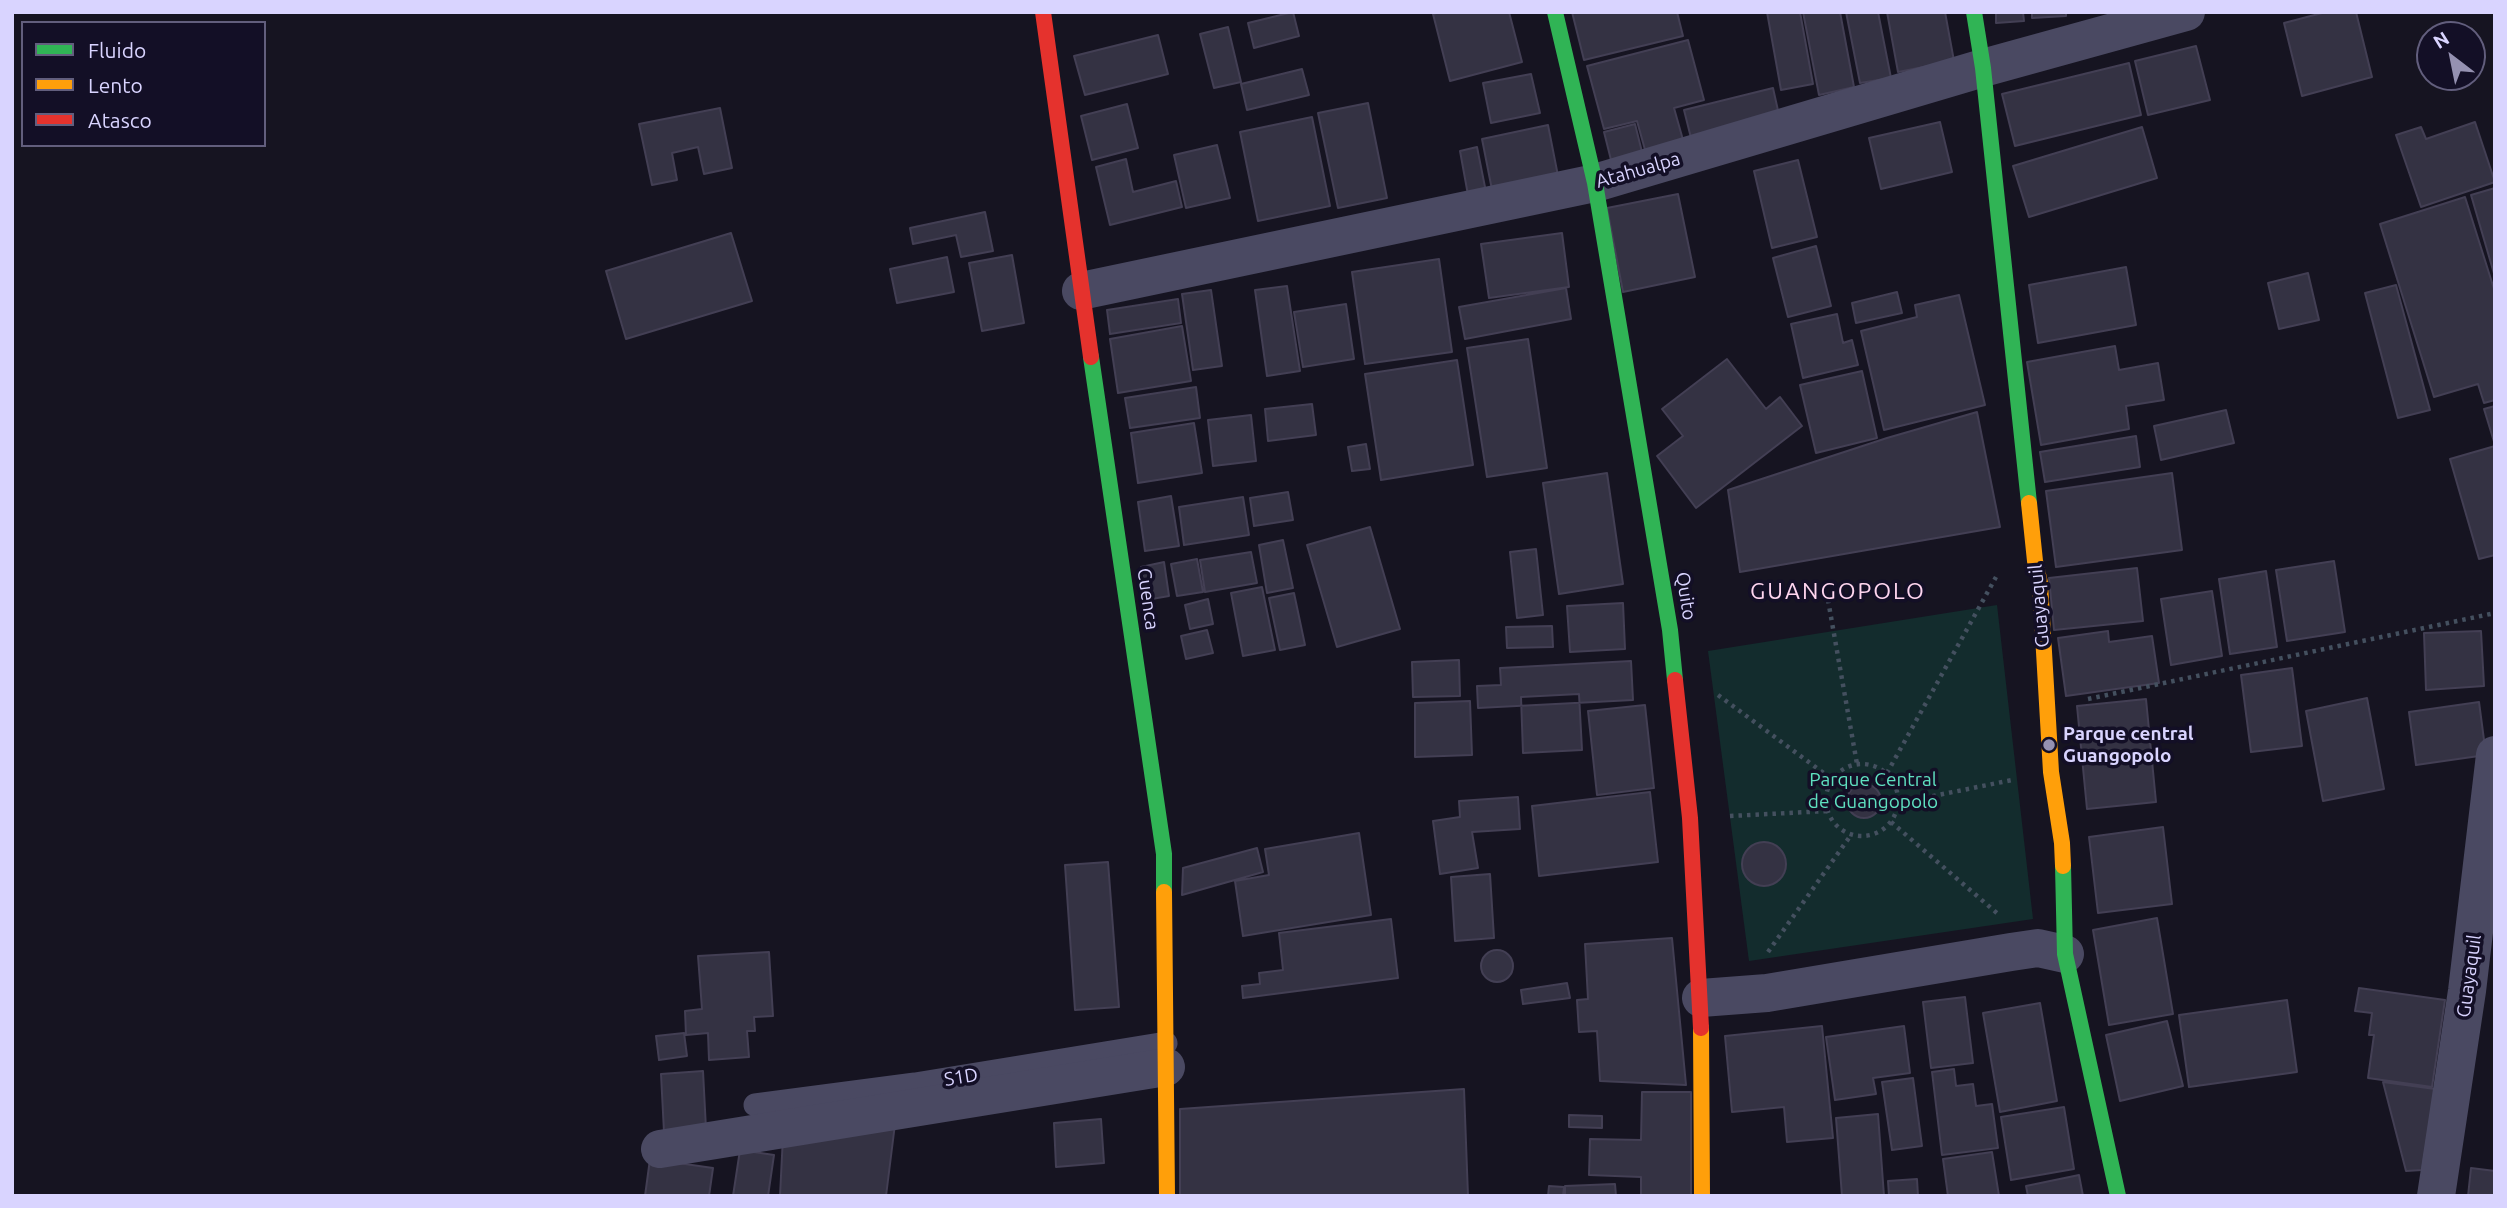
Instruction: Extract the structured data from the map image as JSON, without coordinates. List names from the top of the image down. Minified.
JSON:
{"streets":{"street":["Atahualpa","Quito","Cuenca","Guayaquil"],"lane":["S1D"]},"crossings":[["Atahualpa","Quito"],["Atahualpa","Cuenca"],["Atahualpa","Guayaquil"],["Cuenca","S1D"]],"districts":["GUANGOPOLO"],"parks":["Parque Central de Guangopolo"],"places":["Parque central Guangopolo"],"legend":["Fluido","Lento","Atasco"],"north":"top left"}
